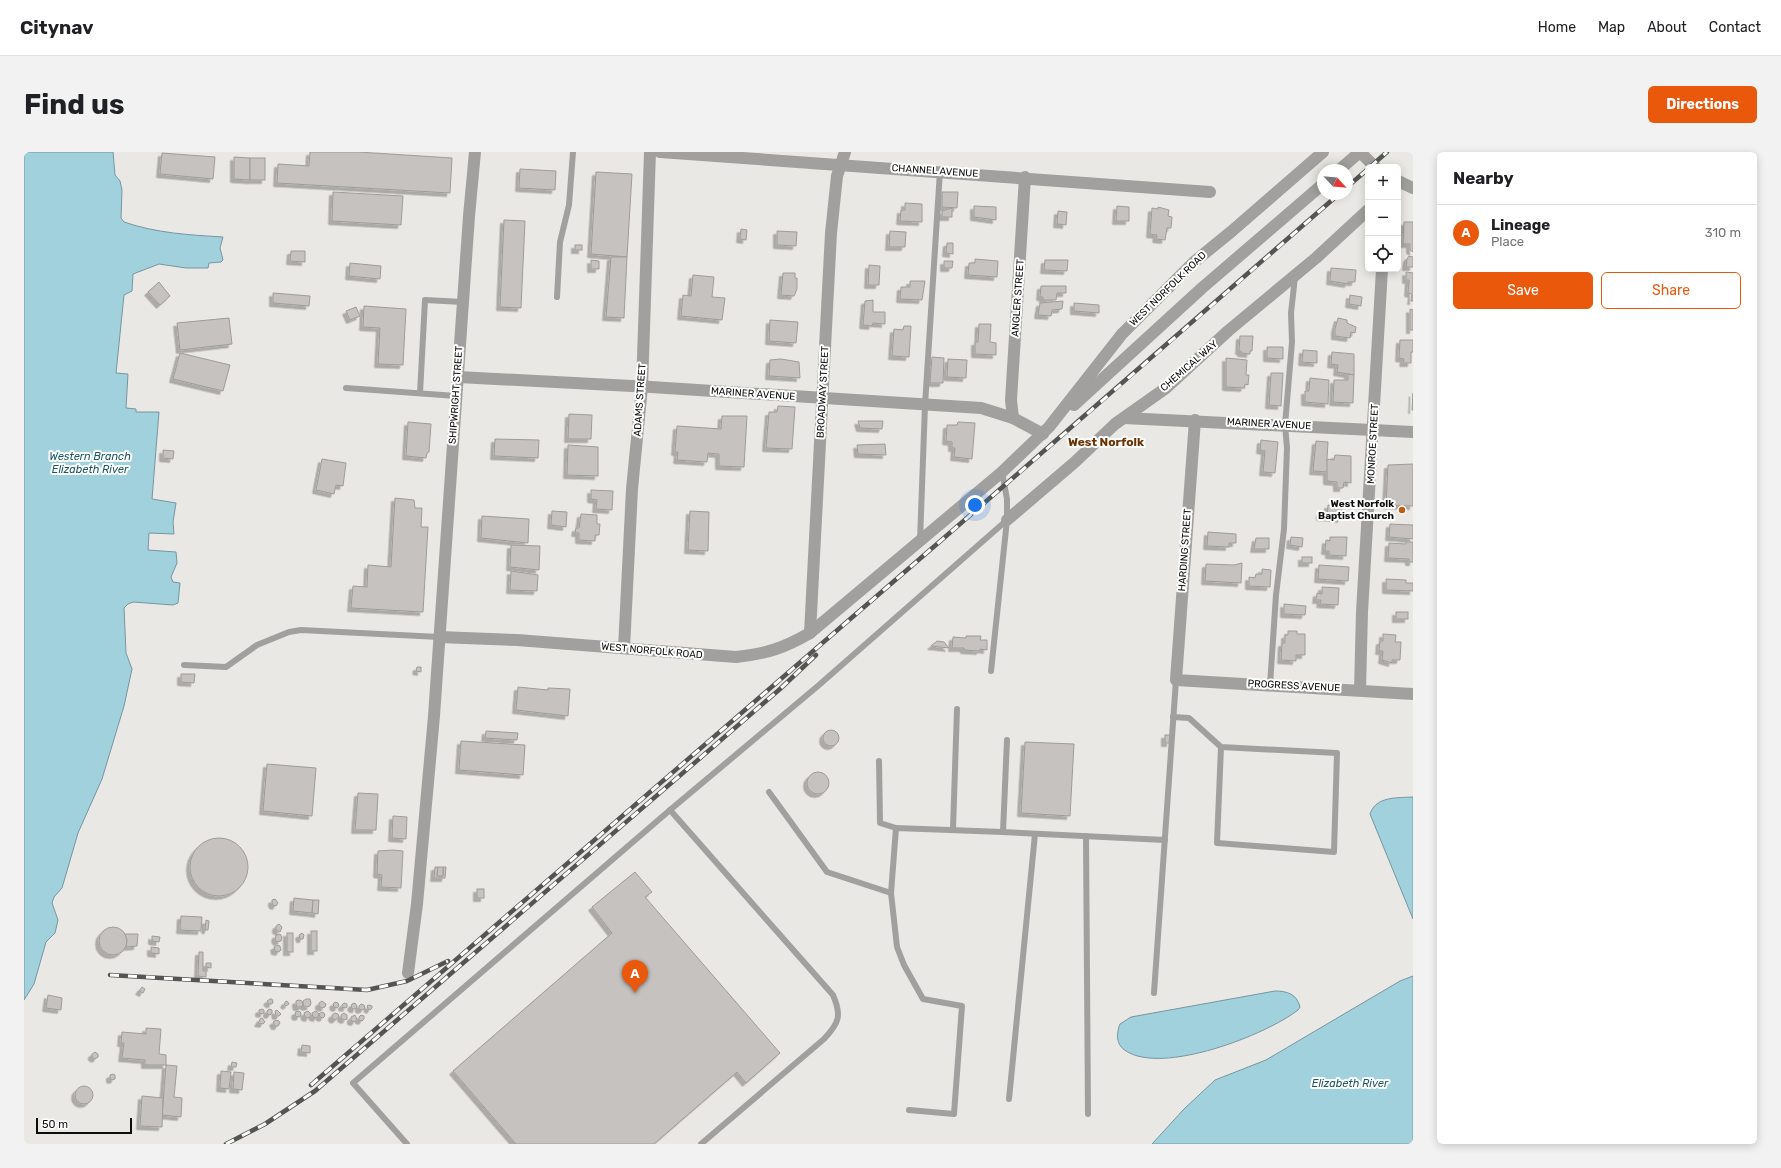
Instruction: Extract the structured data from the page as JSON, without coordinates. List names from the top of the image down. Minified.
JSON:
{"streets":{"street":["CHANNEL AVENUE","WEST NORFOLK ROAD","ANGLER STREET","CHEMICAL WAY","BROADWAY STREET","MARINER AVENUE","SHIPWRIGHT STREET","ADAMS STREET","MONROE STREET","HARDING STREET","PROGRESS AVENUE"]},"crossings":[["CHANNEL AVENUE","ANGLER STREET"],["CHANNEL AVENUE","BROADWAY STREET"],["WEST NORFOLK ROAD","BROADWAY STREET"],["WEST NORFOLK ROAD","MARINER AVENUE"],["WEST NORFOLK ROAD","SHIPWRIGHT STREET"],["WEST NORFOLK ROAD","ADAMS STREET"],["ANGLER STREET","MARINER AVENUE"],["CHEMICAL WAY","MARINER AVENUE"],["BROADWAY STREET","MARINER AVENUE"],["MARINER AVENUE","SHIPWRIGHT STREET"],["MARINER AVENUE","ADAMS STREET"],["MARINER AVENUE","MONROE STREET"],["MARINER AVENUE","HARDING STREET"],["MONROE STREET","PROGRESS AVENUE"],["HARDING STREET","PROGRESS AVENUE"]],"districts":["West Norfolk"],"water":["Western Branch Elizabeth River","Elizabeth River"],"places":["West Norfolk Baptist Church"],"scale_bar":"50 m","north":"bottom right","page":{"header":"Citynav","nav":["Home","Map","About","Contact"],"buttons":["Directions",["Save","Share"]],"title":"Find us","heading":"Nearby","map_buttons":["+","−"],"list":[{"mark":"A","name":"Lineage","note":"Place","value":"310 m"}],"pins":"A","scale":"50 m"}}
